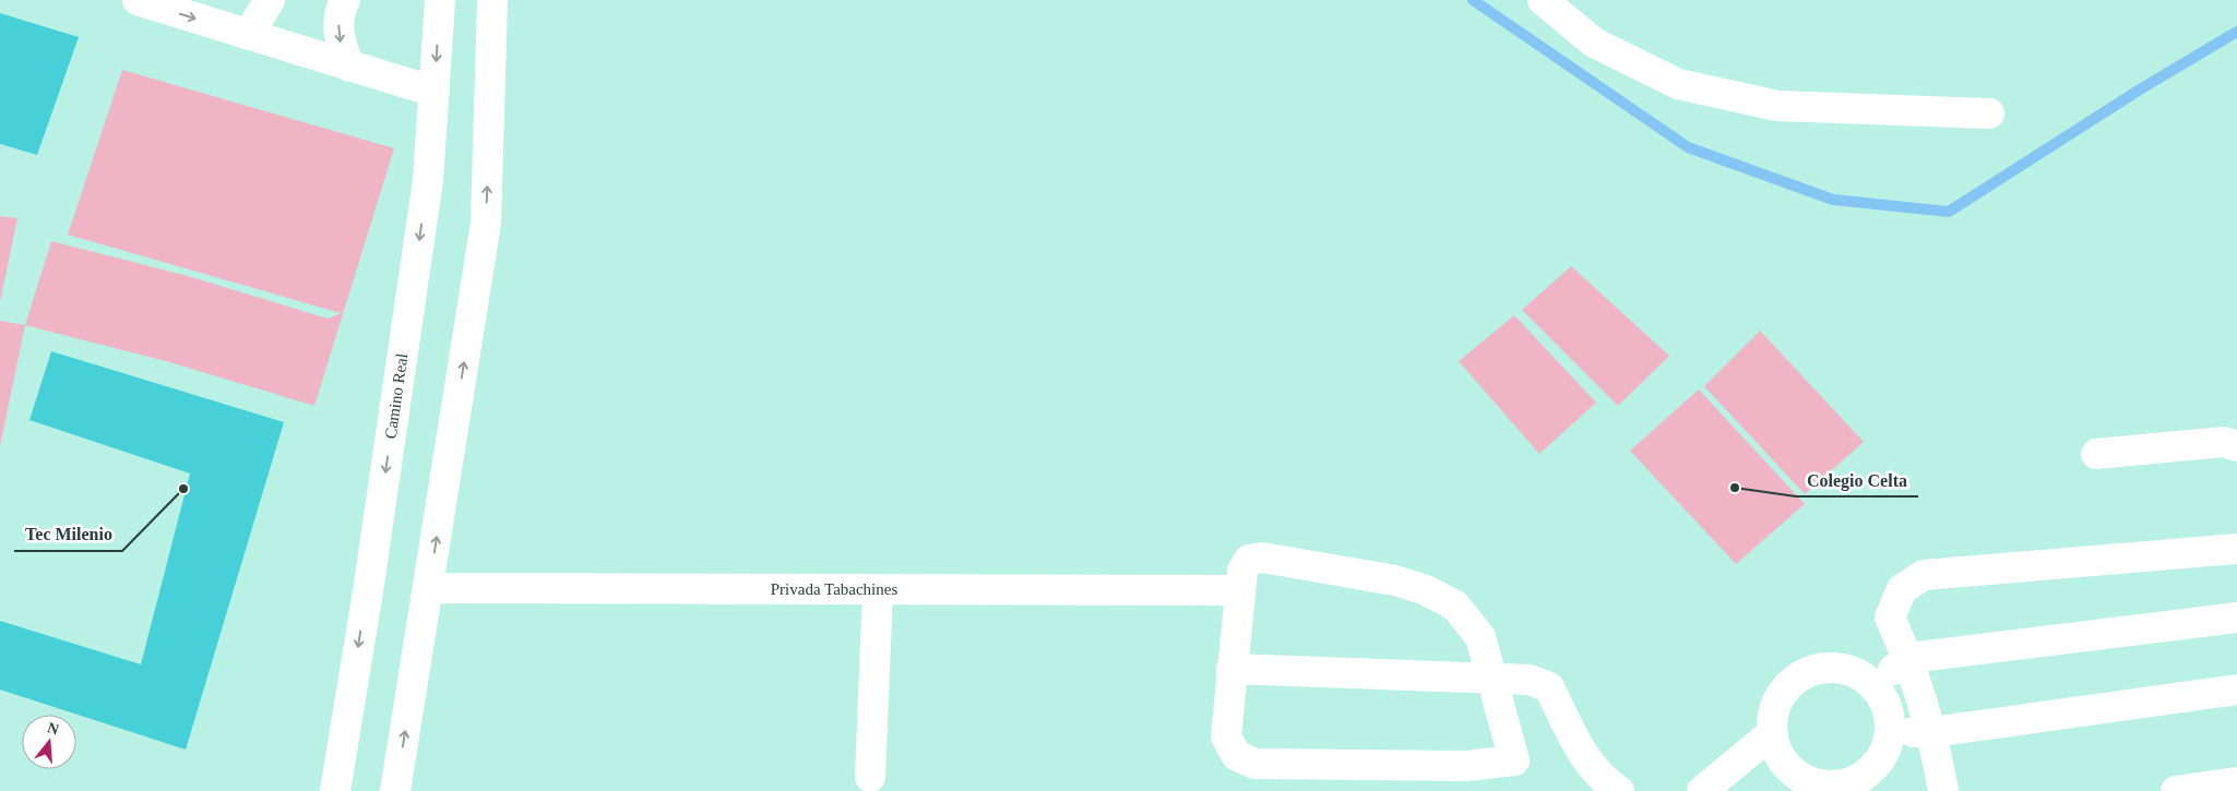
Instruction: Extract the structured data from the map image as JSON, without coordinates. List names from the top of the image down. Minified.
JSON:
{"streets":{"street":["Camino Real","Privada Tabachines"]},"places":["Colegio Celta","Tec Milenio"],"north":"top"}
